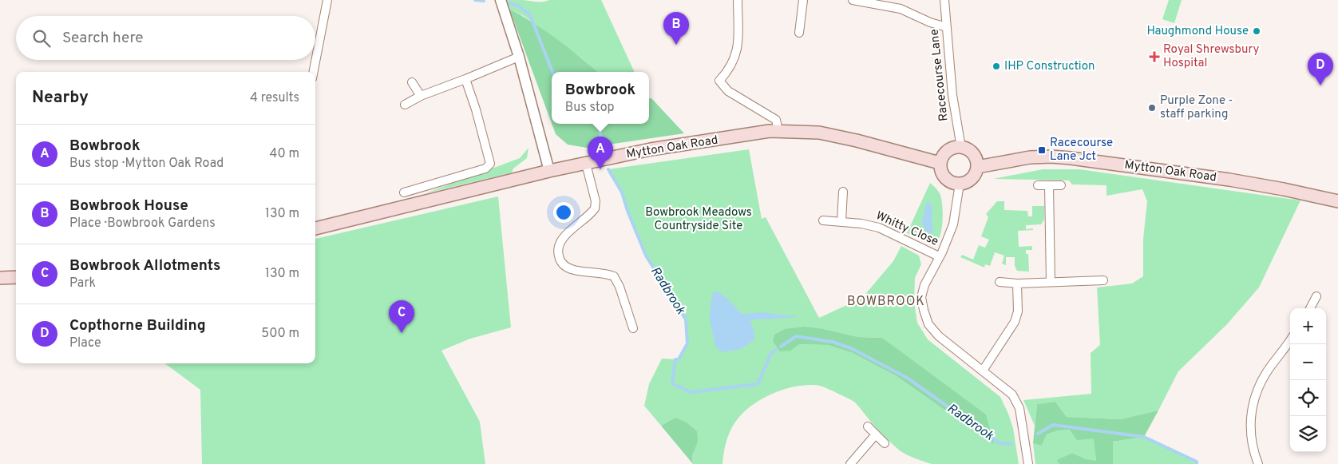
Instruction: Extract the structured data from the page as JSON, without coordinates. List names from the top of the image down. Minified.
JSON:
{"streets":{"main road":["Mytton Oak Road"],"street":["Racecourse Lane","Whitty Close"]},"crossings":[["Racecourse Lane","Mytton Oak Road"]],"districts":["BOWBROOK"],"water":["Radbrook"],"parks":["Bowbrook Meadows Countryside Site"],"places":{"other":["Haughmond House","IHP Construction","Purple Zone - staff parking"],"health":["Royal Shrewsbury Hospital"],"transit":["Racecourse Lane Jct"]},"page":{"pins":["B","D","A","C"],"search":"Search here","popup":["Bowbrook","Bus stop"],"heading":["Nearby","4 results"],"list":[{"mark":"A","name":"Bowbrook","note":"Bus stop · Mytton Oak Road","value":"40 m"},{"mark":"B","name":"Bowbrook House","note":"Place · Bowbrook Gardens","value":"130 m"},{"mark":"C","name":"Bowbrook Allotments","note":"Park","value":"130 m"},{"mark":"D","name":"Copthorne Building","note":"Place","value":"500 m"}],"map_buttons":["+","−"]}}
